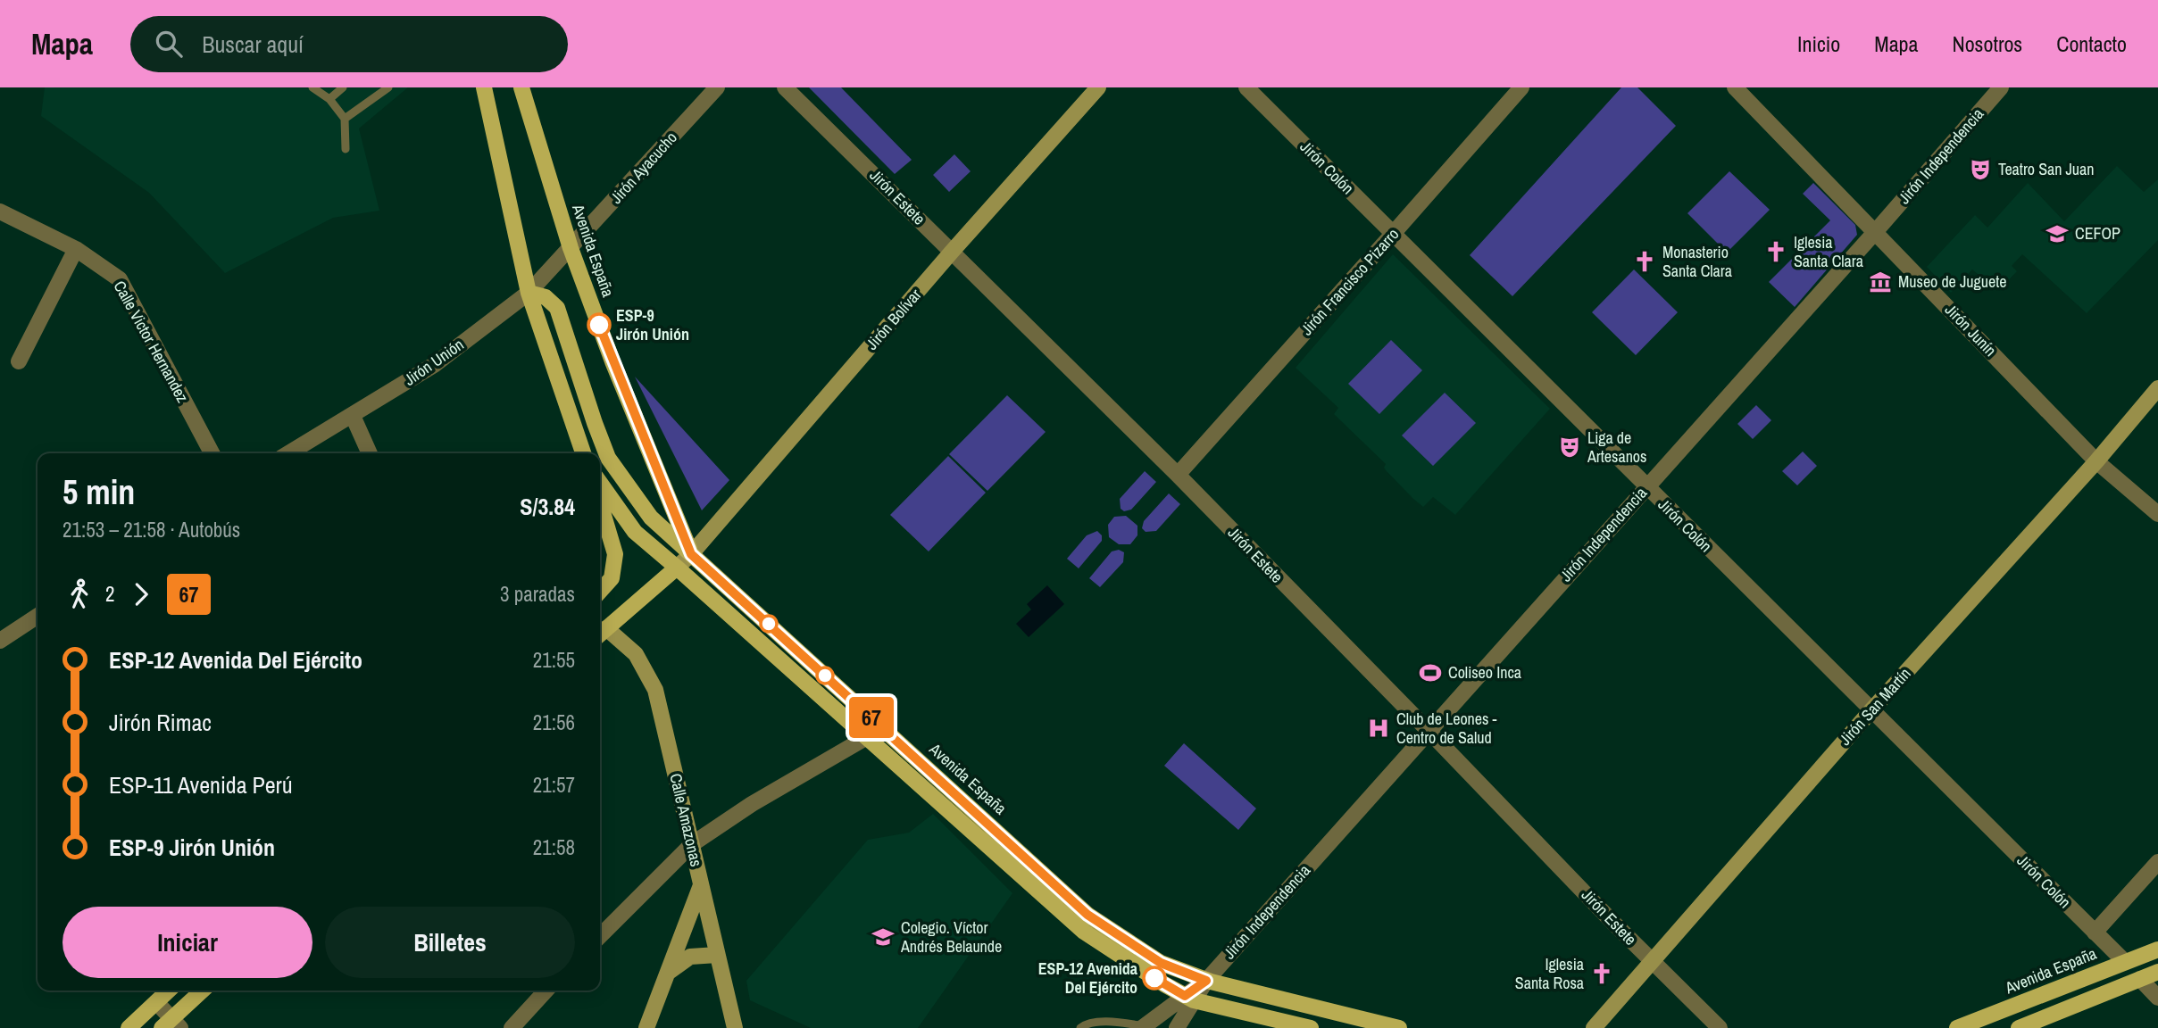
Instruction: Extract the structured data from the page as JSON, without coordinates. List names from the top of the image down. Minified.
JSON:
{"streets":{"main road":["Avenida España"],"street":["Jirón Independencia","Jirón Ayacucho","Jirón Colón","Jirón Estete","Jirón Francisco Pizarro","Jirón Bolívar","Jirón Junín","Calle Victor Hernandez","Jirón Unión","Jirón San Martín","Calle Amazonas"]},"crossings":[["Jirón Independencia","Jirón Colón"],["Jirón Independencia","Jirón Estete"],["Jirón Independencia","Avenida España"],["Jirón Independencia","Jirón Junín"],["Jirón Ayacucho","Avenida España"],["Jirón Ayacucho","Jirón Unión"],["Jirón Colón","Avenida España"],["Jirón Colón","Jirón Francisco Pizarro"],["Jirón Colón","Jirón San Martín"],["Jirón Estete","Jirón Francisco Pizarro"],["Jirón Estete","Jirón Bolívar"],["Jirón Estete","Jirón San Martín"],["Avenida España","Jirón Bolívar"],["Avenida España","Jirón Unión"],["Jirón Junín","Jirón San Martín"]],"places":{"theatre":["Teatro San Juan","Liga de Artesanos"],"school or university":["CEFOP","Colegio. Víctor Andrés Belaunde"],"church":["Iglesia Santa Clara","Monasterio Santa Clara","Iglesia Santa Rosa"],"museum":["Museo de Juguete"],"other":["ESP-9 Jirón Unión","ESP-12 Avenida Del Ejército"],"sports":["Coliseo Inca"],"hospital":["Club de Leones - Centro de Salud"]},"lines":["bus line 67"],"page":{"header":"Mapa","search":"Buscar aquí","nav":["Inicio","Mapa","Nosotros","Contacto"],"on_map":"67","heading":["5 min","21:53 – 21:58 · Autobús","S/3.84"],"legs":["2","67","3 paradas"],"list":[{"name":"ESP-12 Avenida Del Ejército","value":"21:55"},{"name":"Jirón Rimac","value":"21:56"},{"name":"ESP-11 Avenida Perú","value":"21:57"},{"name":"ESP-9 Jirón Unión","value":"21:58"}],"buttons":["Iniciar","Billetes"]}}
